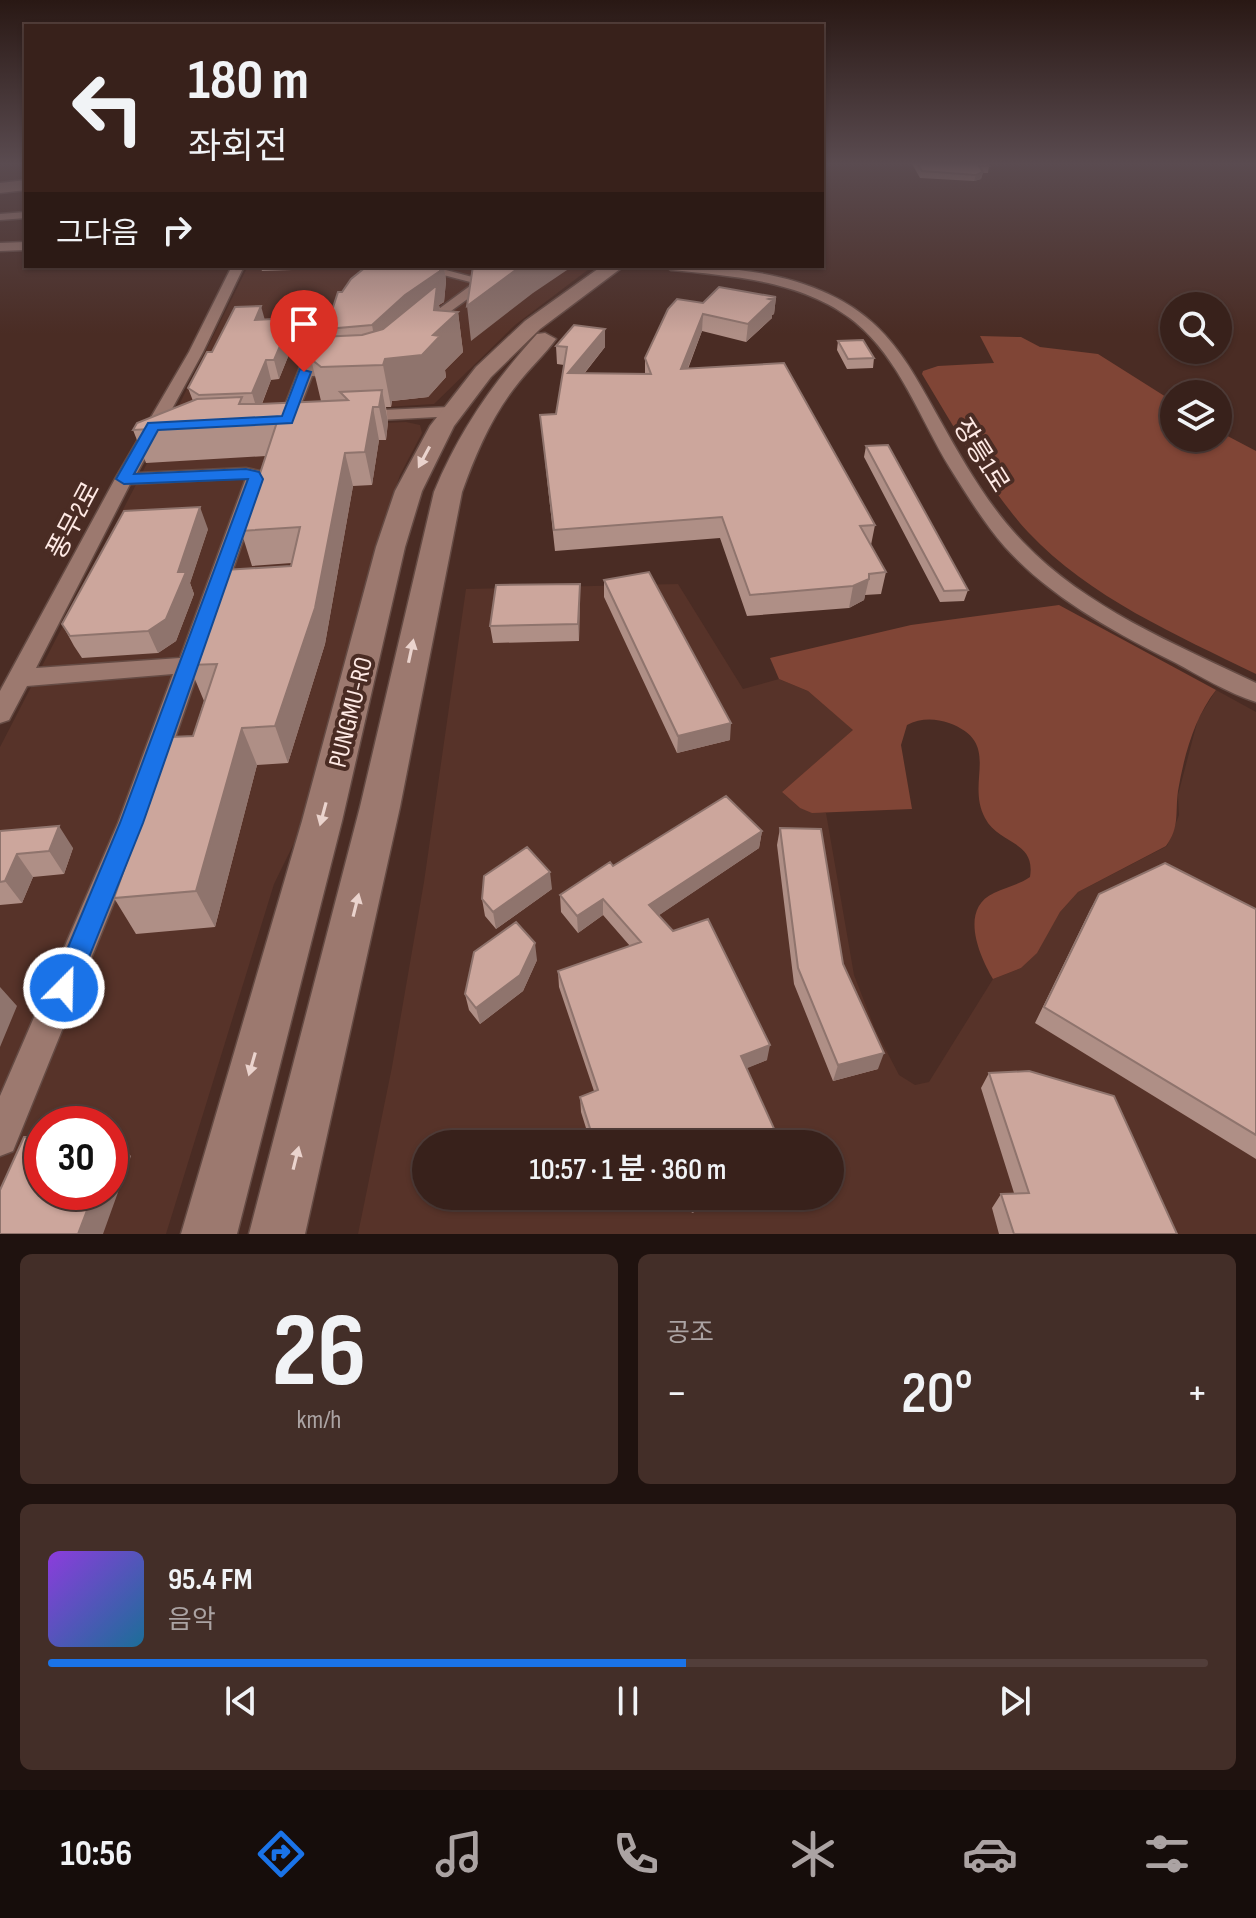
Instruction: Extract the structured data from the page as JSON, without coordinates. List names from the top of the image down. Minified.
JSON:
{"streets":{"street":["장릉1로","풍무2로","PUNGMU-RO"]},"page":{"turn":["180 m","좌회전"],"then":"그다음","limit":"30","trip":"10:57 · 1 분 · 360 m","tile":[["26","km/h"],"공조"],"heat":["−","20°","+"],"song":["95.4 FM","음악"],"tabs":"10:56"}}
